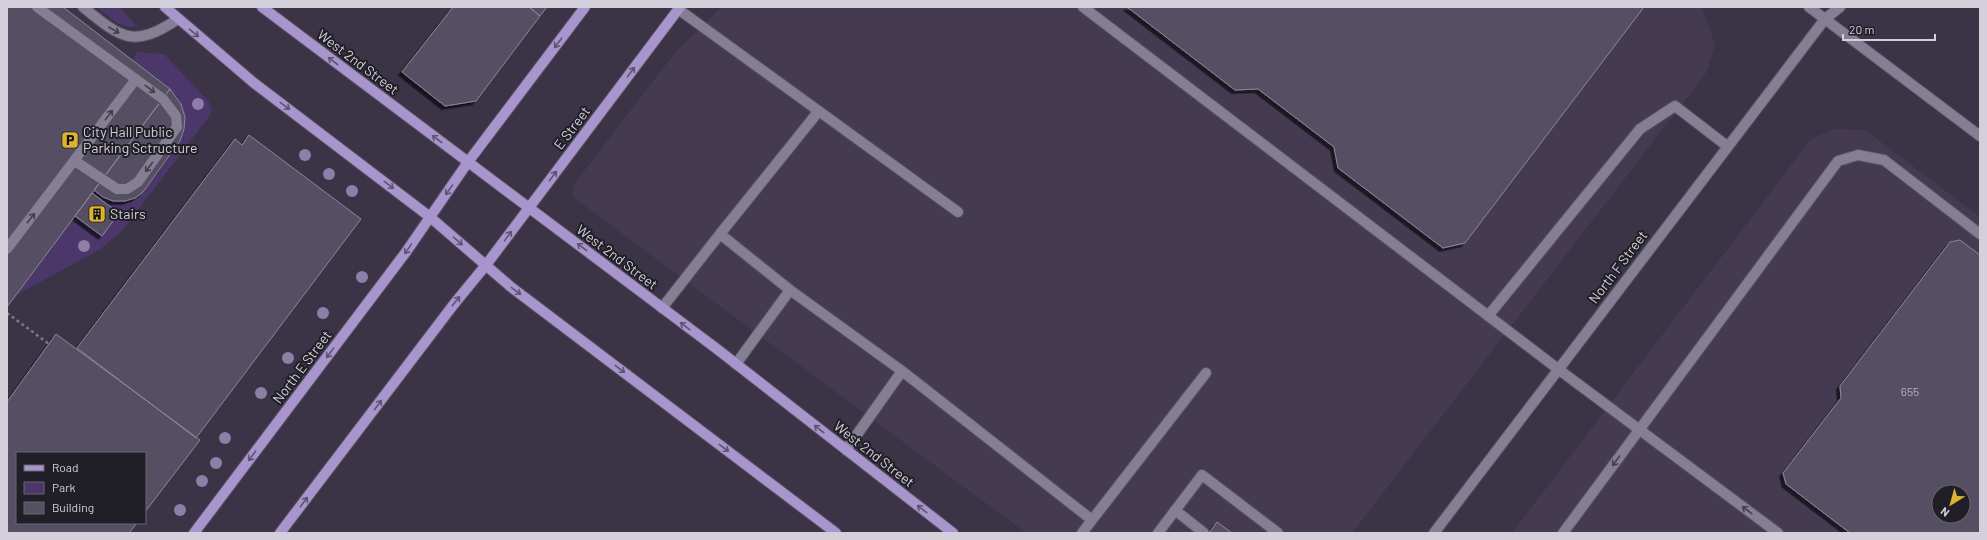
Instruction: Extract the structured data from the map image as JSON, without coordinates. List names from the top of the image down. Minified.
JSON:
{"streets":{"main road":["West 2nd Street","E Street","North E Street"],"street":["North F Street"]},"crossings":[["West 2nd Street","E Street"]],"places":{"parking":["City Hall Public Parking Sctructure"],"building":["Stairs"]},"house_numbers":["655"],"legend":["Road","Park","Building"],"scale_bar":"20 m","north":"bottom left"}
